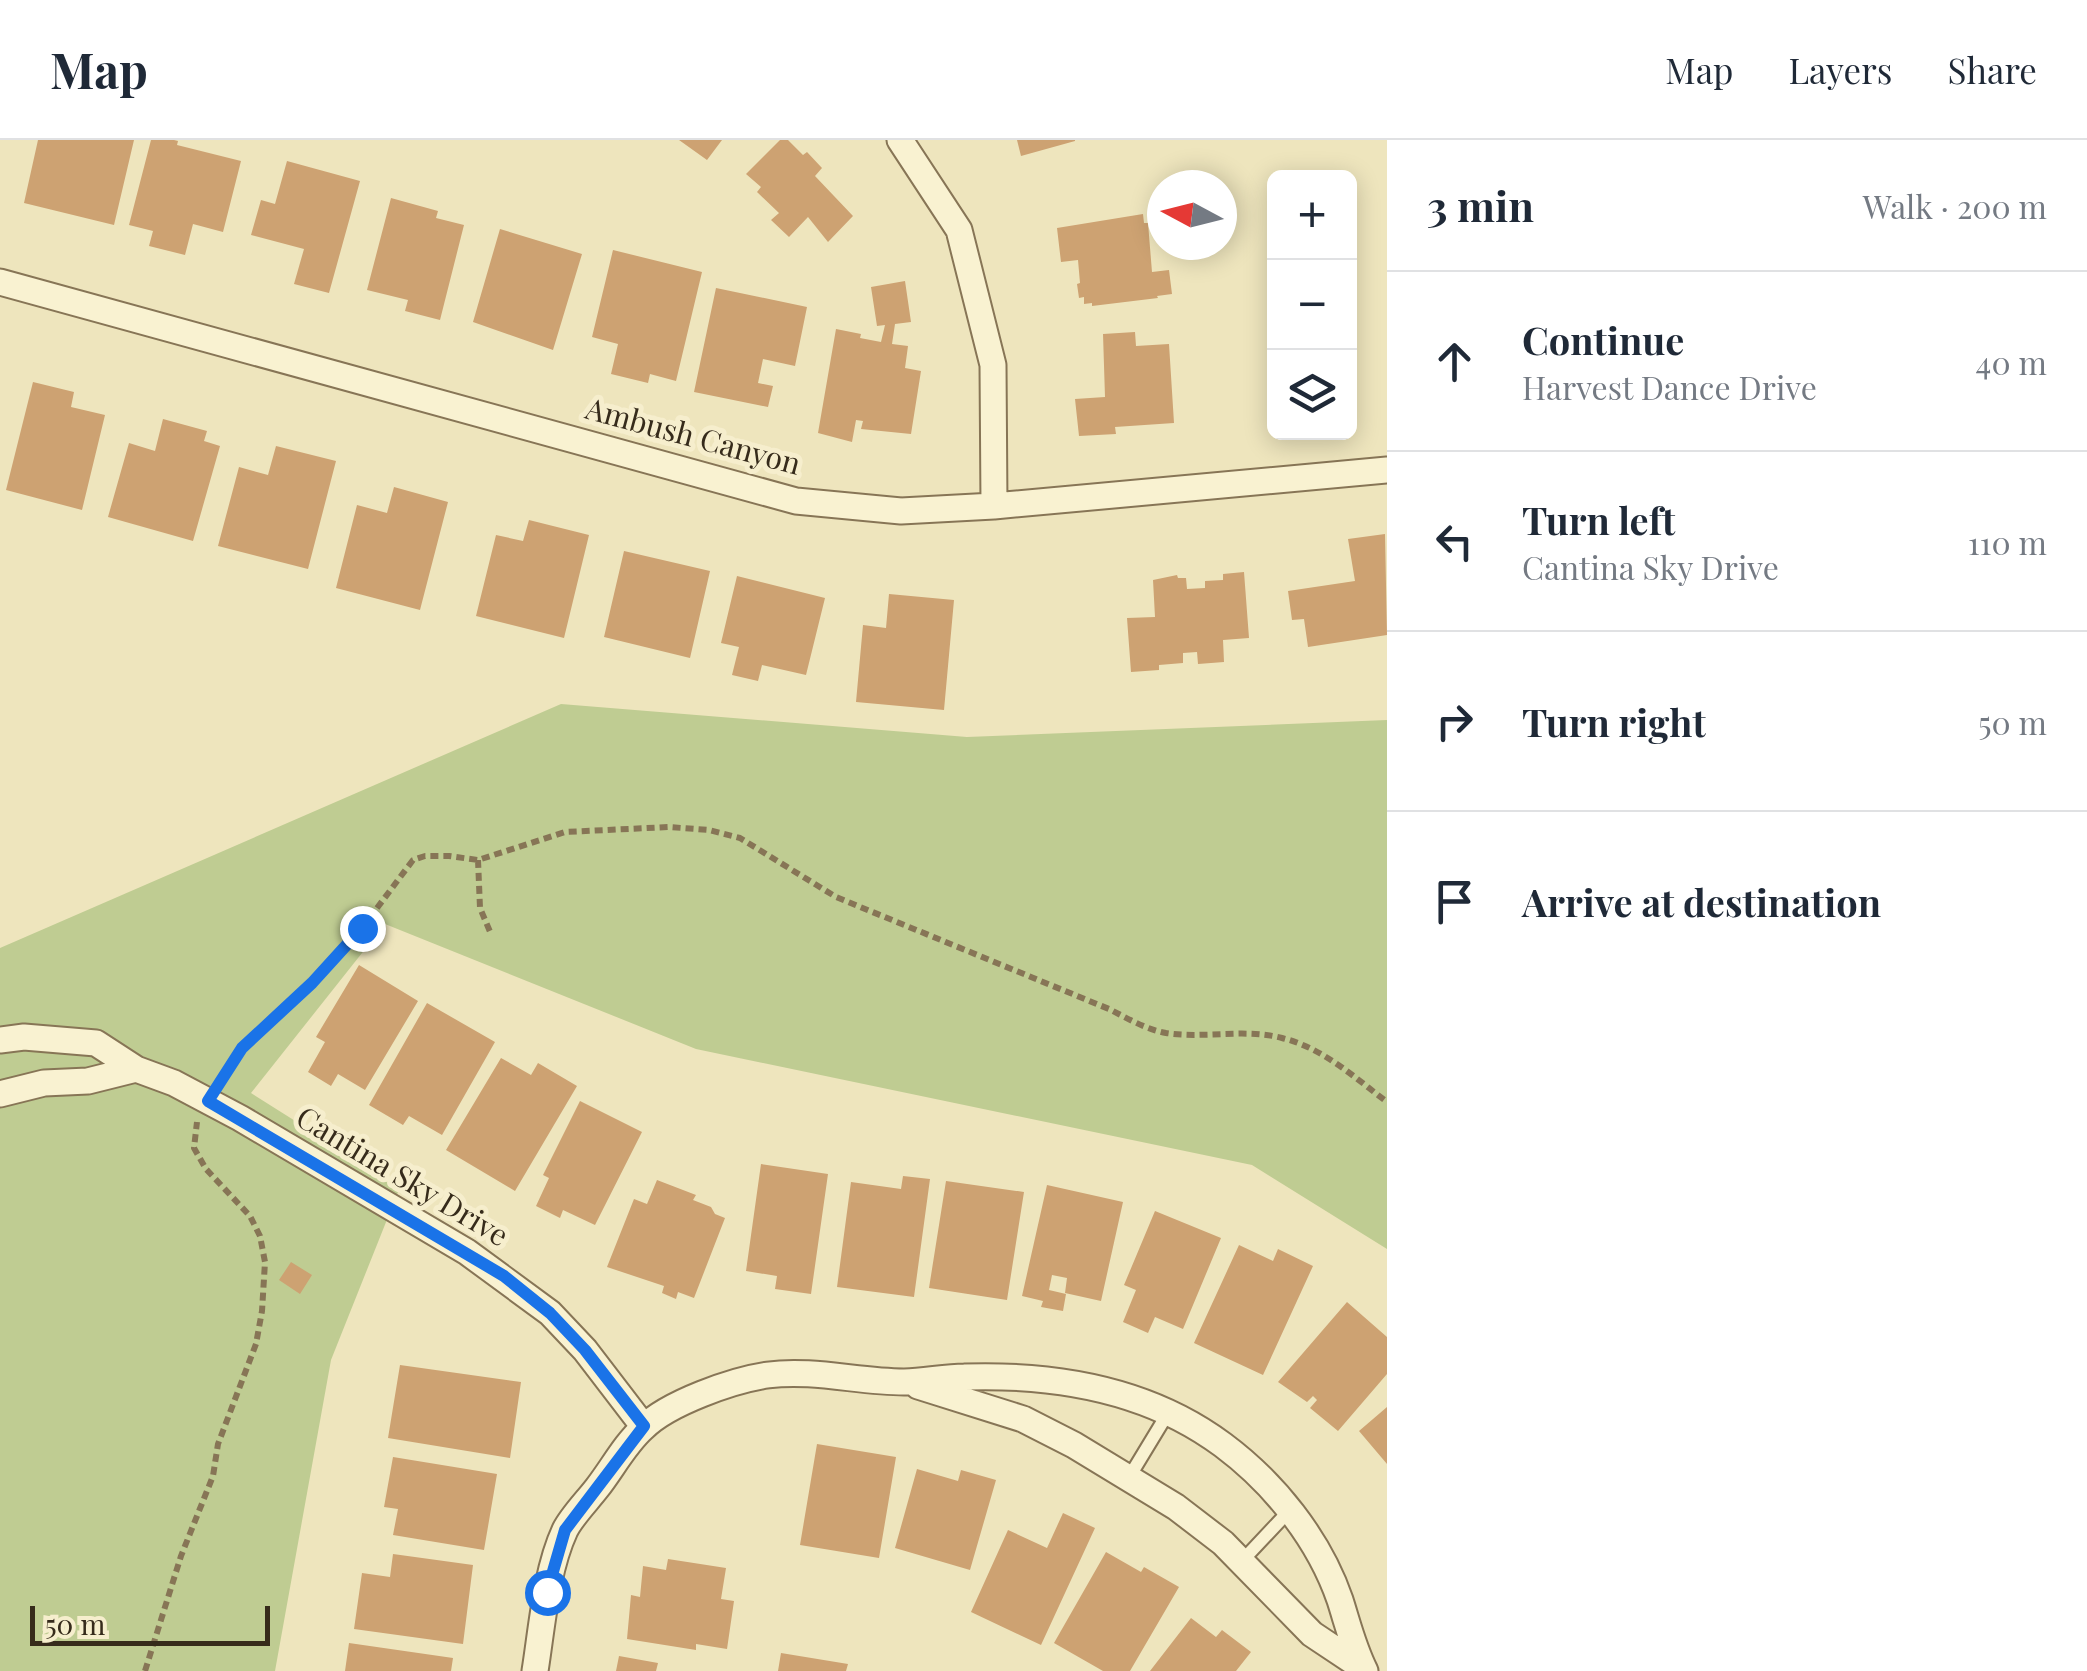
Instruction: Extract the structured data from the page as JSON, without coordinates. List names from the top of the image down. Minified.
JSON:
{"streets":{"street":["Ambush Canyon","Cantina Sky Drive"]},"scale_bar":"50 m","north":"left","page":{"header":"Map","nav":["Map","Layers","Share"],"heading":["3 min","Walk · 200 m"],"map_buttons":["+","−"],"list":[["Continue","Harvest Dance Drive","40 m"],["Turn left","Cantina Sky Drive","110 m"],["Turn right","50 m"],"Arrive at destination"],"scale":"50 m"}}
